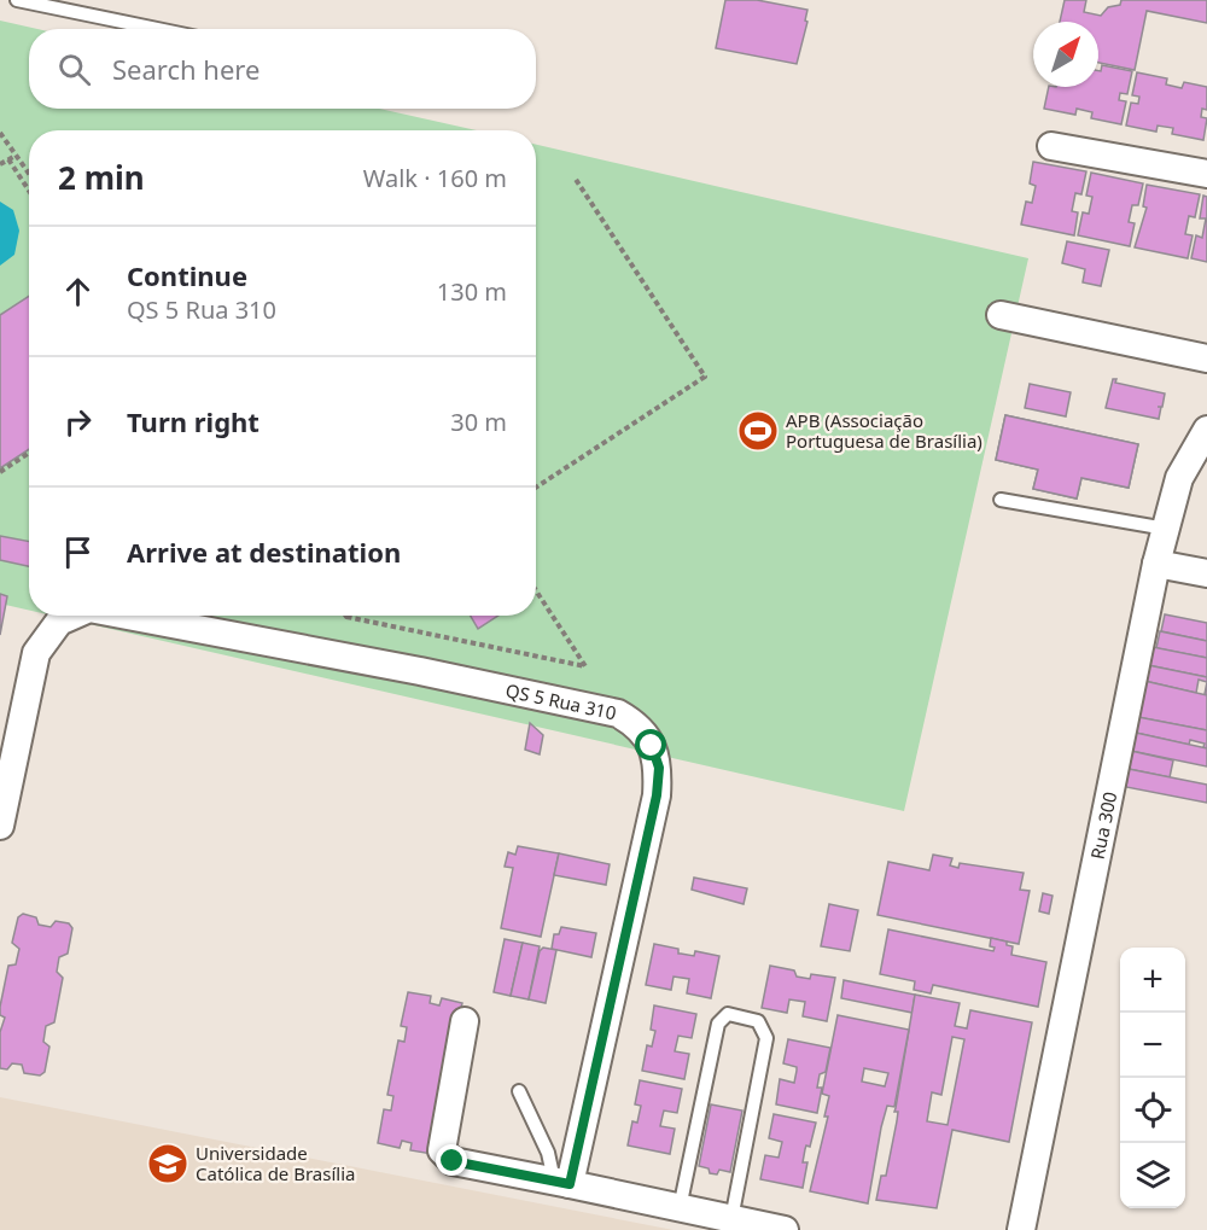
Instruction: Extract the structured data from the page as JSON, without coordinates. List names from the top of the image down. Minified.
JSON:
{"streets":{"street":["QS 5 Rua 310","Rua 300"]},"places":{"sports":["APB (Associação Portuguesa de Brasília)"],"school or university":["Universidade Católica de Brasília"]},"north":"top right","page":{"search":"Search here","heading":["2 min","Walk · 160 m"],"list":[["Continue","QS 5 Rua 310","130 m"],["Turn right","30 m"],"Arrive at destination"],"map_buttons":["+","−"]}}
